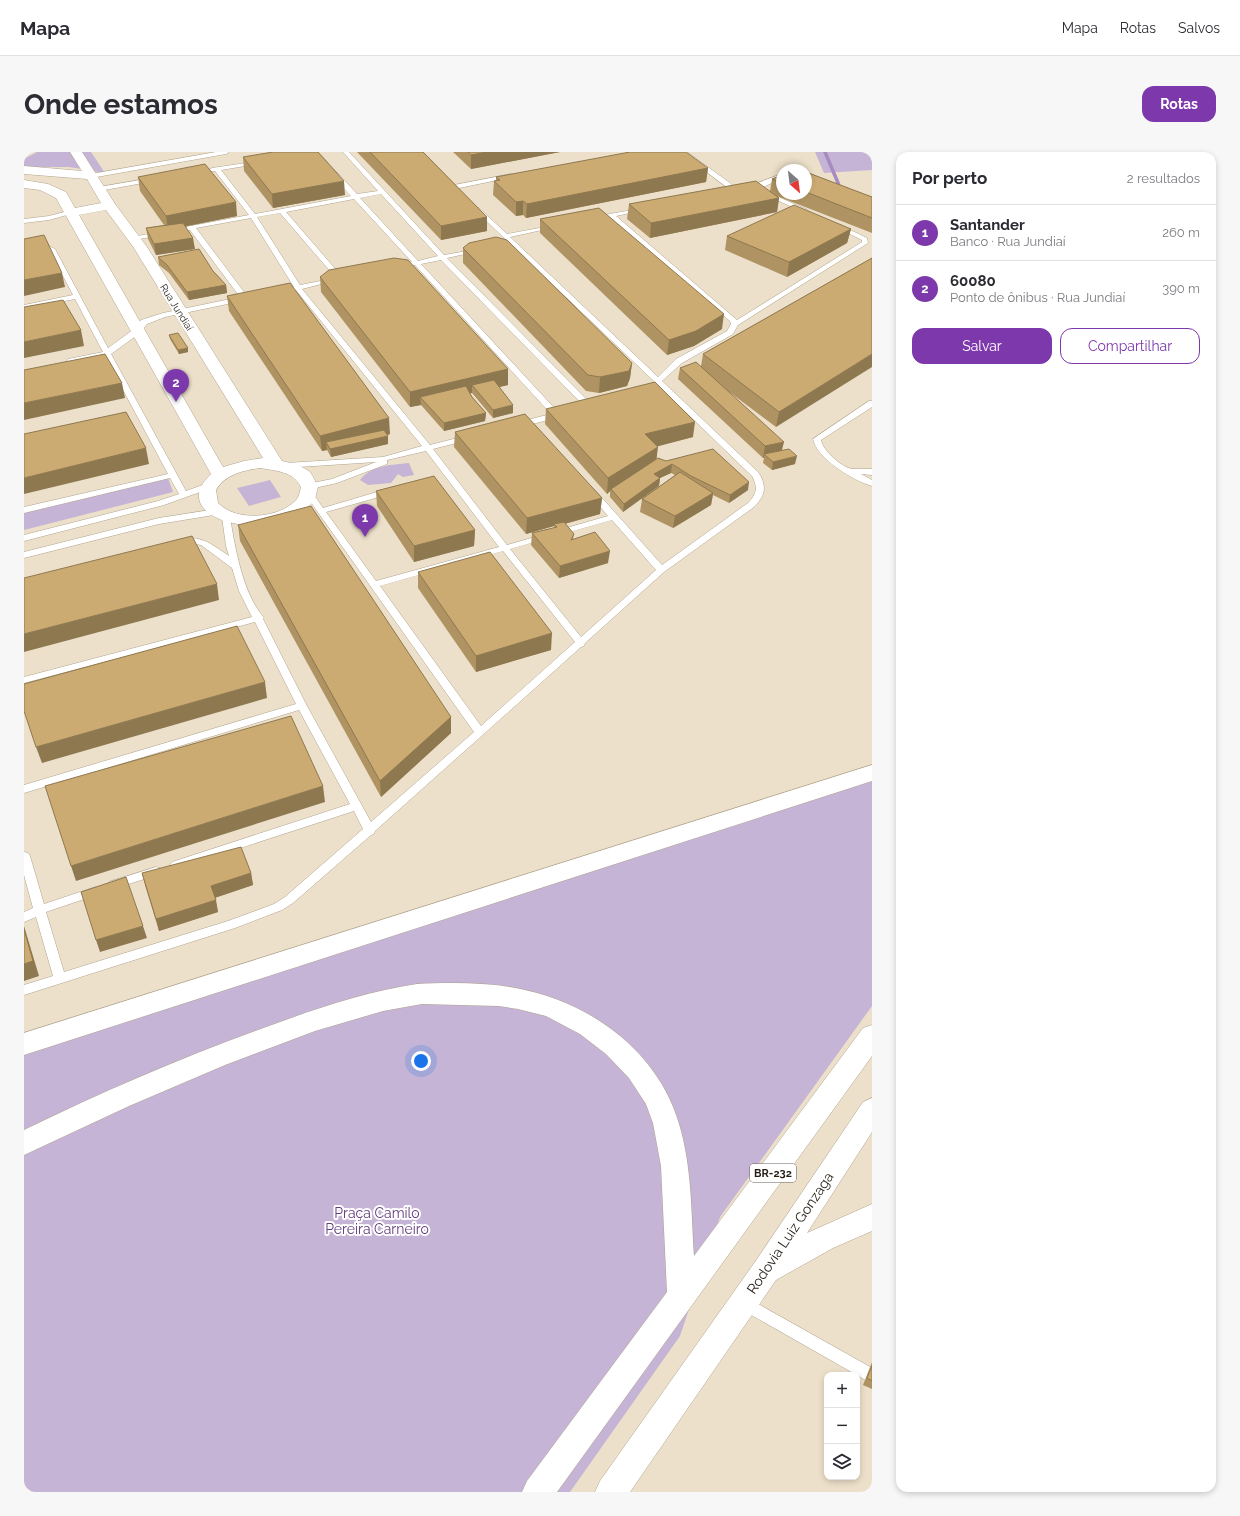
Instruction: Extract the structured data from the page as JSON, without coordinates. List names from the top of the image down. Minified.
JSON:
{"streets":{"main road":["Rua Jundiaí","BR-232","Rodovia Luiz Gonzaga"]},"parks":["Praça Camilo Pereira Carneiro"],"north":"bottom right","page":{"header":"Mapa","nav":["Mapa","Rotas","Salvos"],"buttons":["Rotas",["Salvar","Compartilhar"]],"title":"Onde estamos","heading":["Por perto","2 resultados"],"list":[{"mark":"1","name":"Santander","note":"Banco · Rua Jundiaí","value":"260 m"},{"mark":"2","name":"60080","note":"Ponto de ônibus · Rua Jundiaí","value":"390 m"}],"pins":["2","1"],"map_buttons":["+","−"]}}
